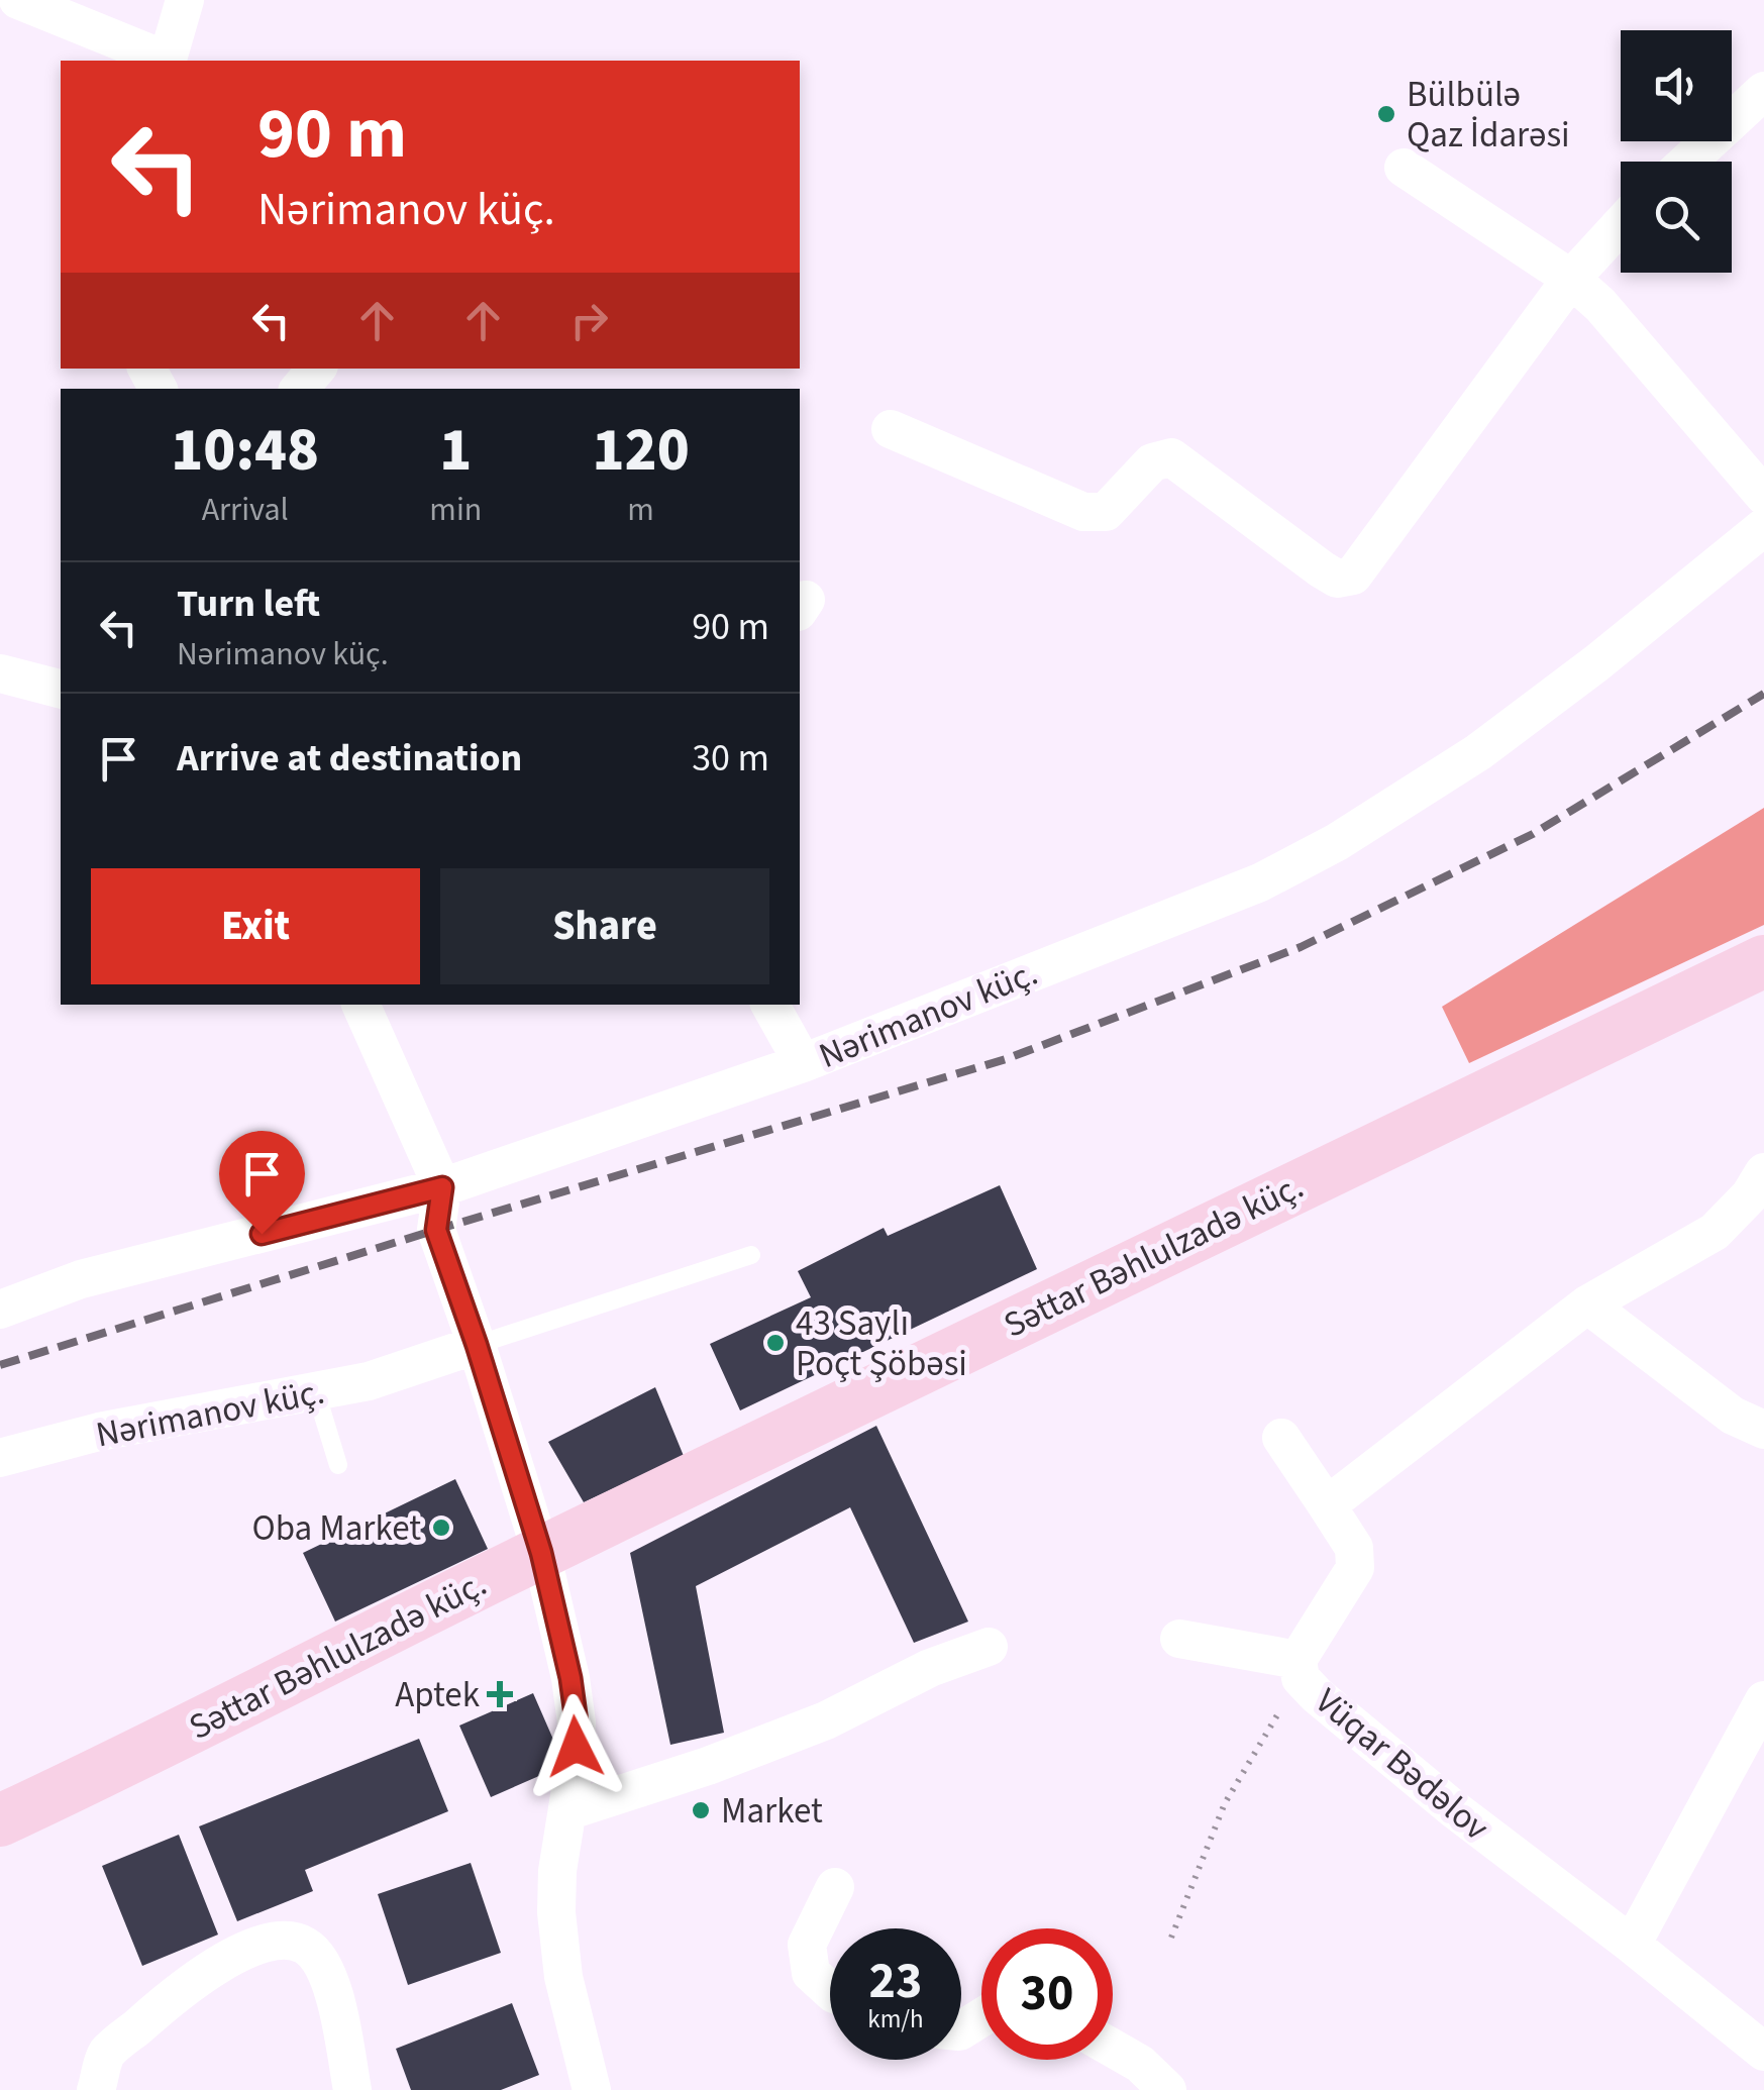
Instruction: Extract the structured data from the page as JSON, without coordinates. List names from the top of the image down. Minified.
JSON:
{"streets":{"main road":["Səttar Bəhlulzadə küç."],"street":["Nərimanov küç.","Vüqar Bədəlov"]},"places":{"other":["Bülbülə Qaz İdarəsi","43 Saylı Poçt Şöbəsi","Oba Market","Market"],"health":["Aptek"]},"page":{"turn":["90 m","Nərimanov küç."],"eta":["10:48","Arrival","1","min","120","m"],"list":[{"name":"Turn left","note":"Nərimanov küç.","value":"90 m"},{"name":"Arrive at destination","value":"30 m"}],"buttons":["Exit","Share"],"speed":"23 km/h","limit":"30"}}
